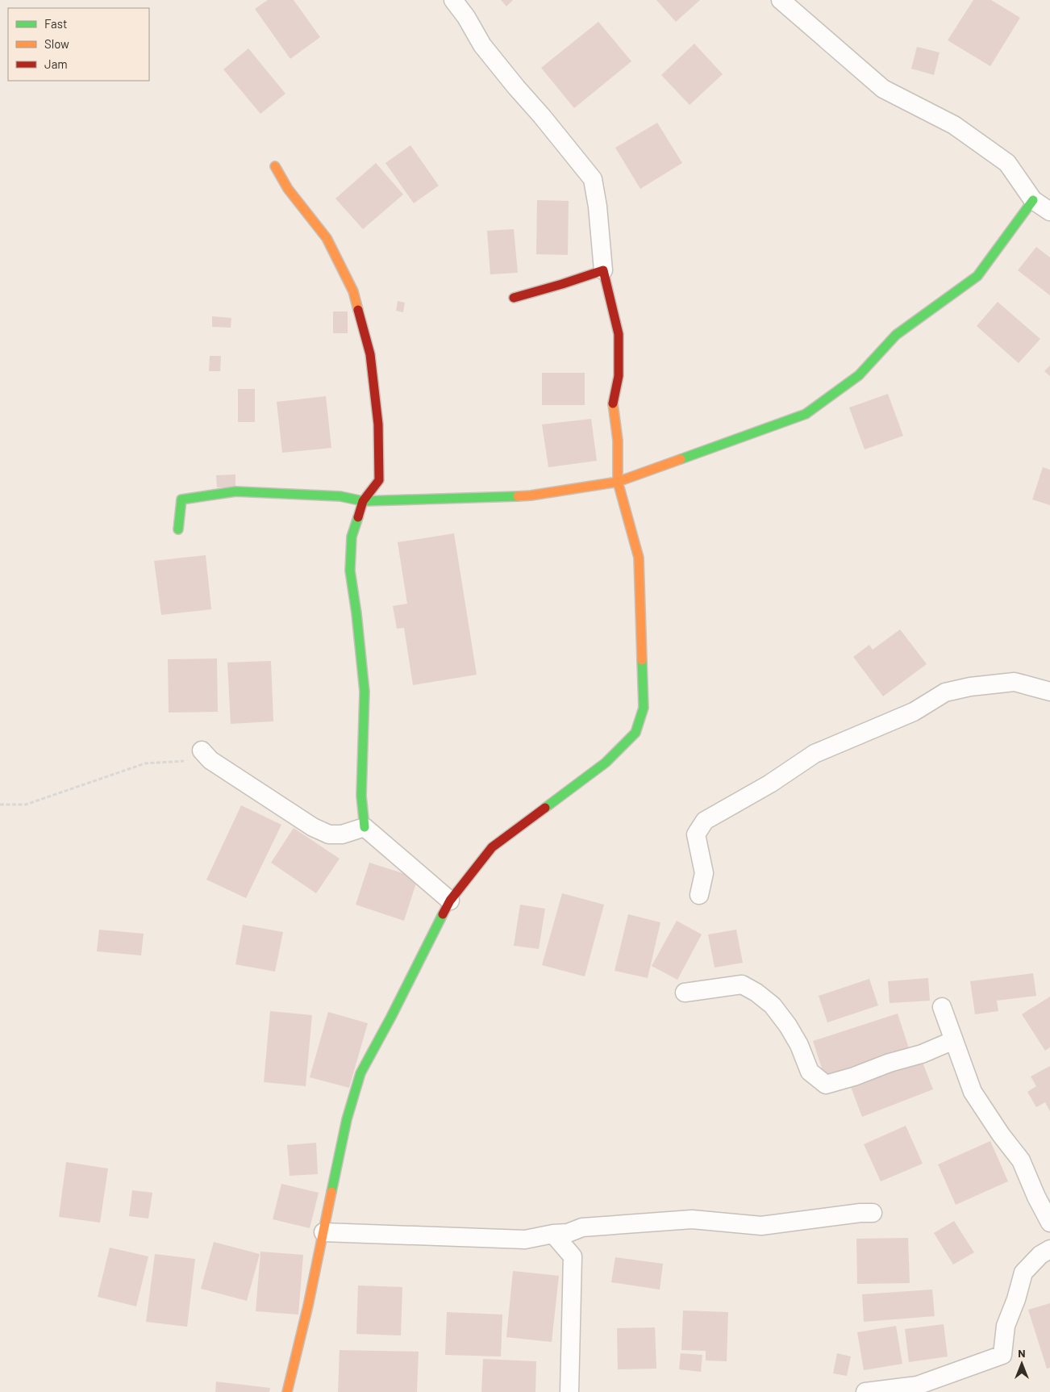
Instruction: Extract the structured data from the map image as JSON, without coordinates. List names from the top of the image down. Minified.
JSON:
{"legend":["Fast","Slow","Jam"],"north":"top"}
